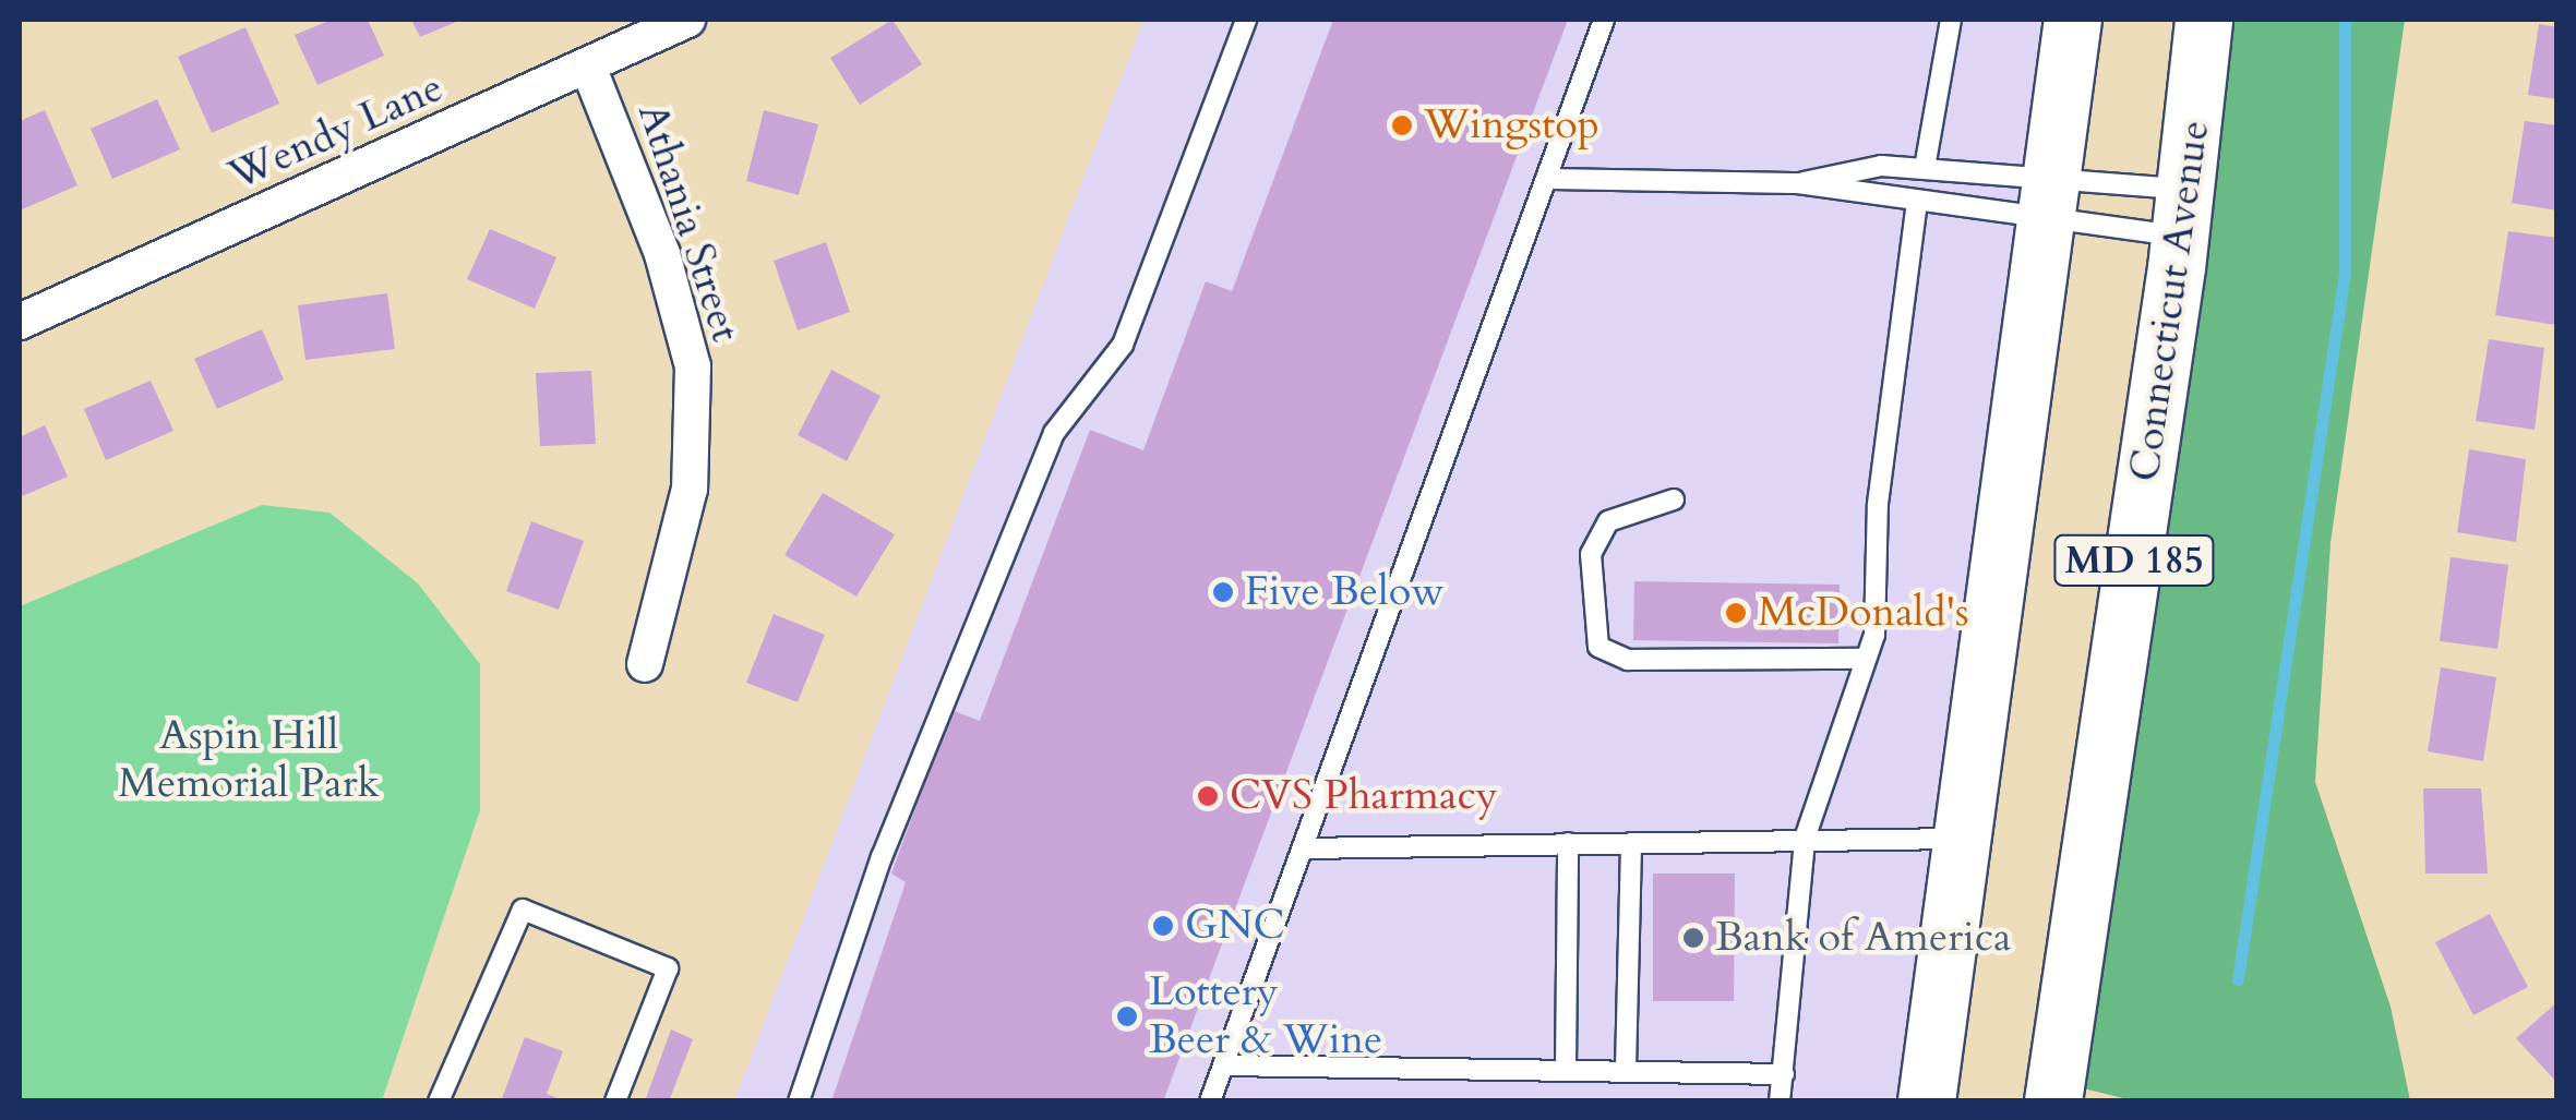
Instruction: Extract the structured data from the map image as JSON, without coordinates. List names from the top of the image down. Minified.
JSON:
{"streets":{"main road":["Connecticut Avenue","MD 185"],"street":["Wendy Lane","Athania Street"]},"crossings":[["Wendy Lane","Athania Street"]],"parks":["Aspin Hill Memorial Park"],"places":["Wingstop","Five Below","McDonald's","CVS Pharmacy","GNC","Bank of America","Lottery Beer & Wine"]}
